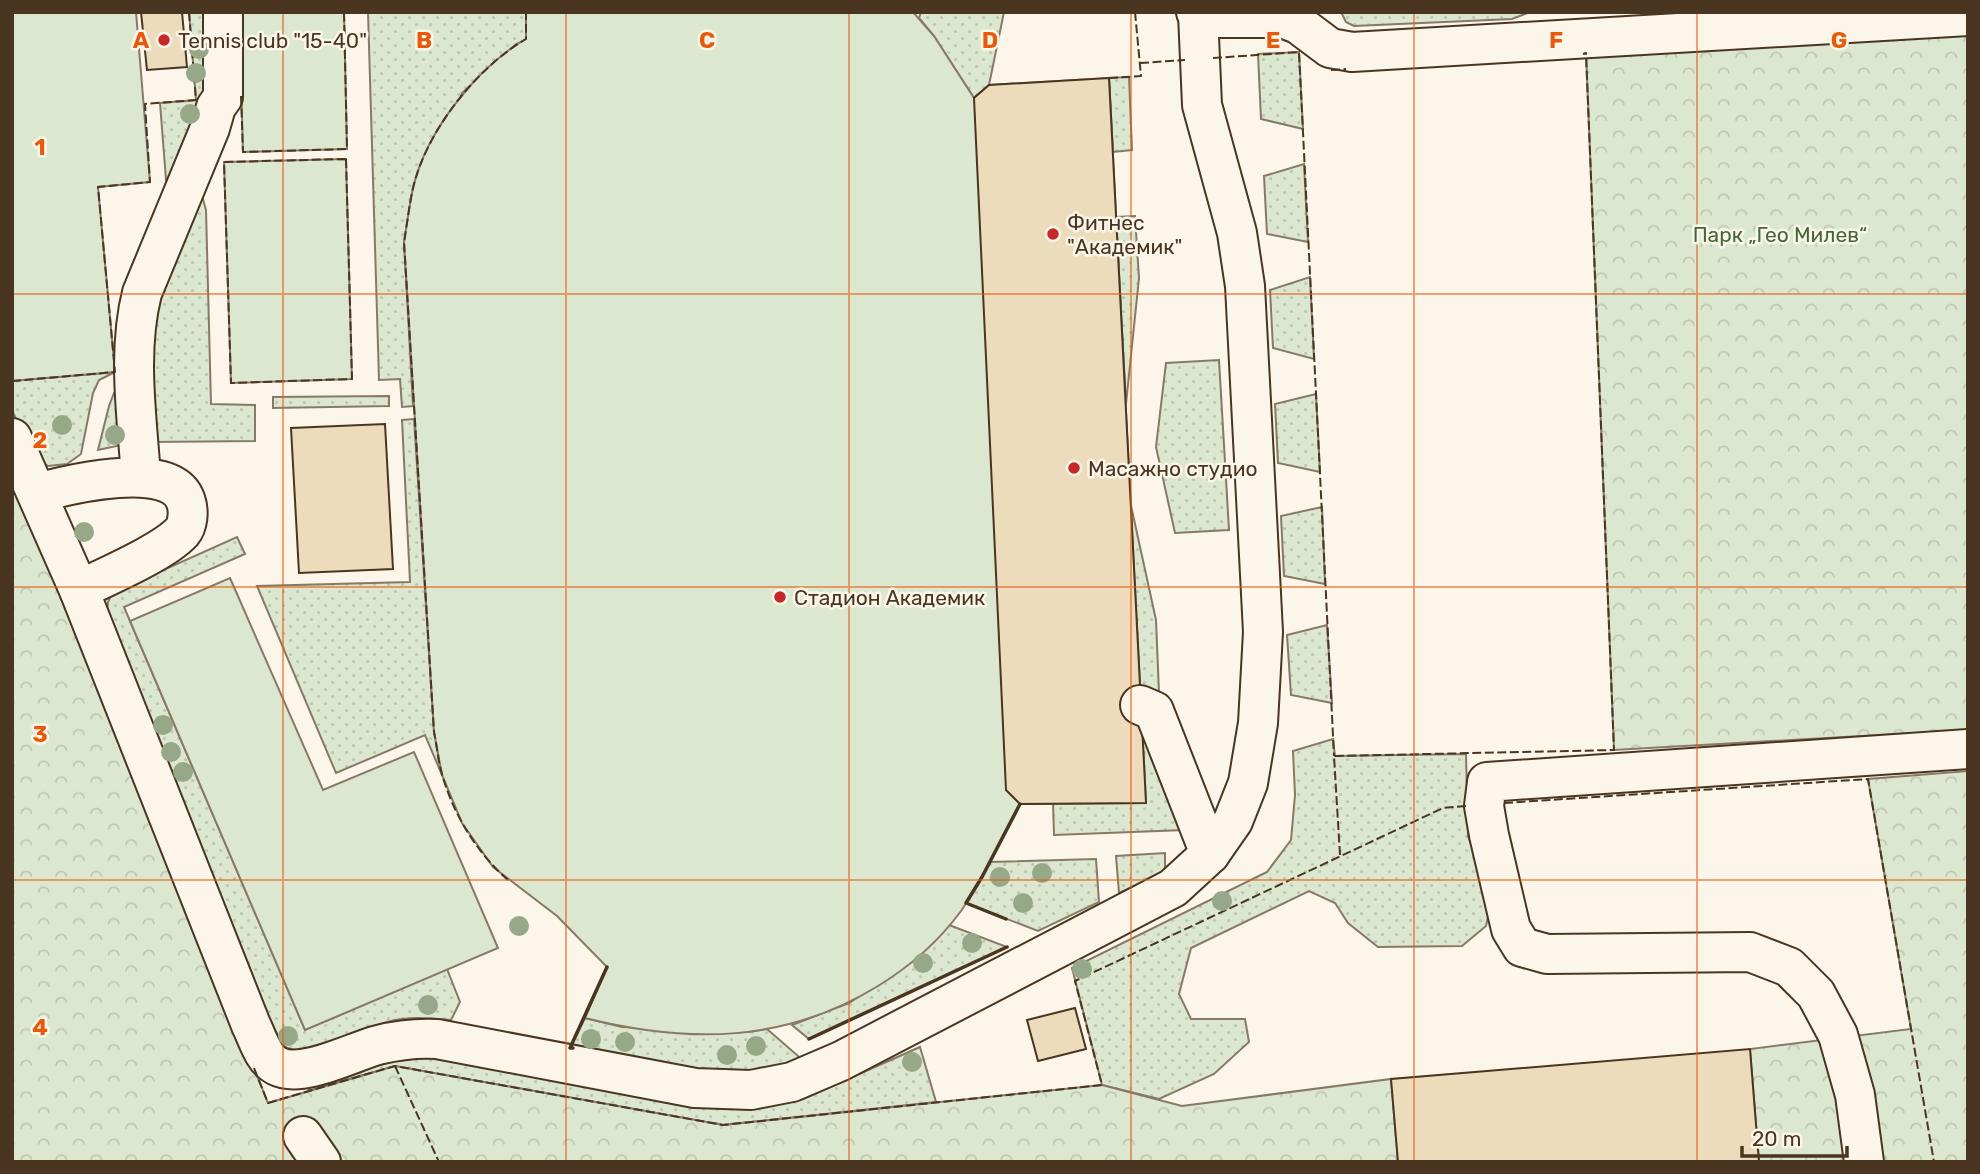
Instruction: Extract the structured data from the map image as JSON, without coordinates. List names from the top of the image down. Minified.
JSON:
{"parks":["Парк „Гео Милев“"],"places":["Tennis club \"15-40\"","Фитнес \"Академик\"","Масажно студио","Стадион Академик"],"scale_bar":"20 m","grid":{"columns":["A","B","C","D","E","F","G"],"rows":["1","2","3","4"]}}
